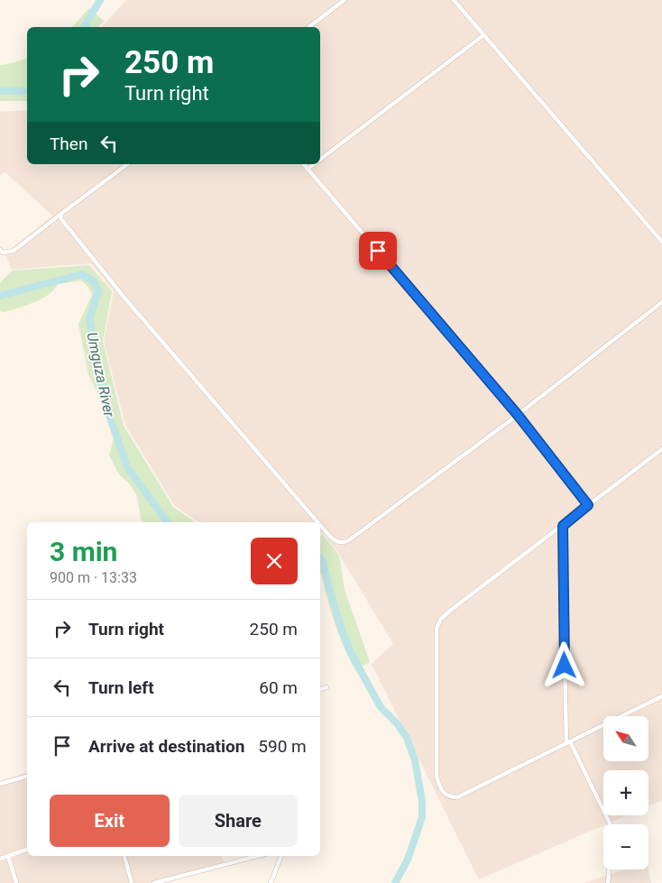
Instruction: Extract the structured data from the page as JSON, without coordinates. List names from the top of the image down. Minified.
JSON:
{"water":["Umguza River"],"north":"top left","page":{"turn":["250 m","Turn right"],"then":"Then","heading":["3 min","900 m · 13:33"],"list":[{"name":"Turn right","value":"250 m"},{"name":"Turn left","value":"60 m"},{"name":"Arrive at destination","value":"590 m"}],"map_buttons":["+","−"],"buttons":["Exit","Share"]}}
